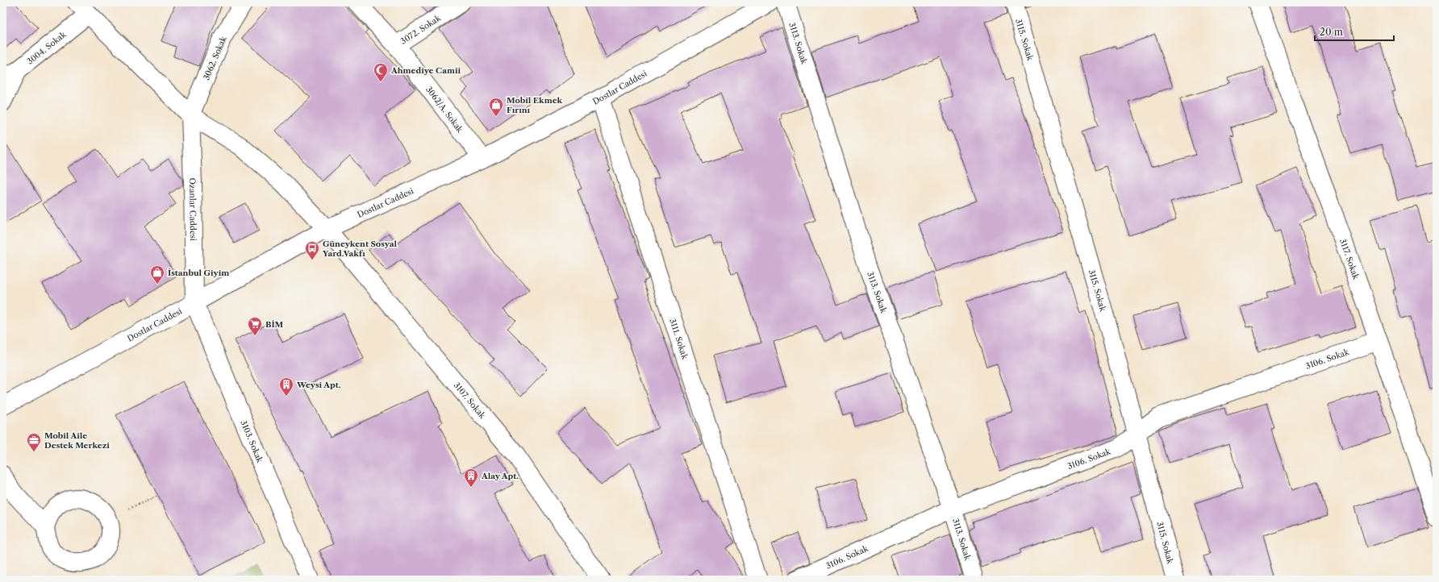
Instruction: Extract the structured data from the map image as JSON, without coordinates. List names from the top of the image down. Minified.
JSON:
{"streets":{"street":["3072. Sokak","3115. Sokak","3113. Sokak","3004. Sokak","3062. Sokak","Dostlar Caddesi","3062/A. Sokak","Ozanlar Caddesi","3117. Sokak","3111. Sokak","3106. Sokak","3107. Sokak","3103. Sokak"]},"crossings":[["3072. Sokak","3062/A. Sokak"],["3115. Sokak","3106. Sokak"],["3113. Sokak","3106. Sokak"],["3062. Sokak","Ozanlar Caddesi"],["Dostlar Caddesi","3062/A. Sokak"],["Dostlar Caddesi","Ozanlar Caddesi"],["Dostlar Caddesi","3111. Sokak"],["Dostlar Caddesi","3107. Sokak"],["Dostlar Caddesi","3103. Sokak"],["Ozanlar Caddesi","3103. Sokak"],["3117. Sokak","3106. Sokak"]],"places":{"mosque":["Ahmediye Camii"],"shop":["Mobil Ekmek Fırını","İstanbul Giyim"],"bus stop":["Güneykent Sosyal Yard.Vakfı"],"supermarket":["BİM"],"building":["Weysi Apt.","Alay Apt."],"office":["Mobil Aile Destek Merkezi"]},"scale_bar":"20 m"}
